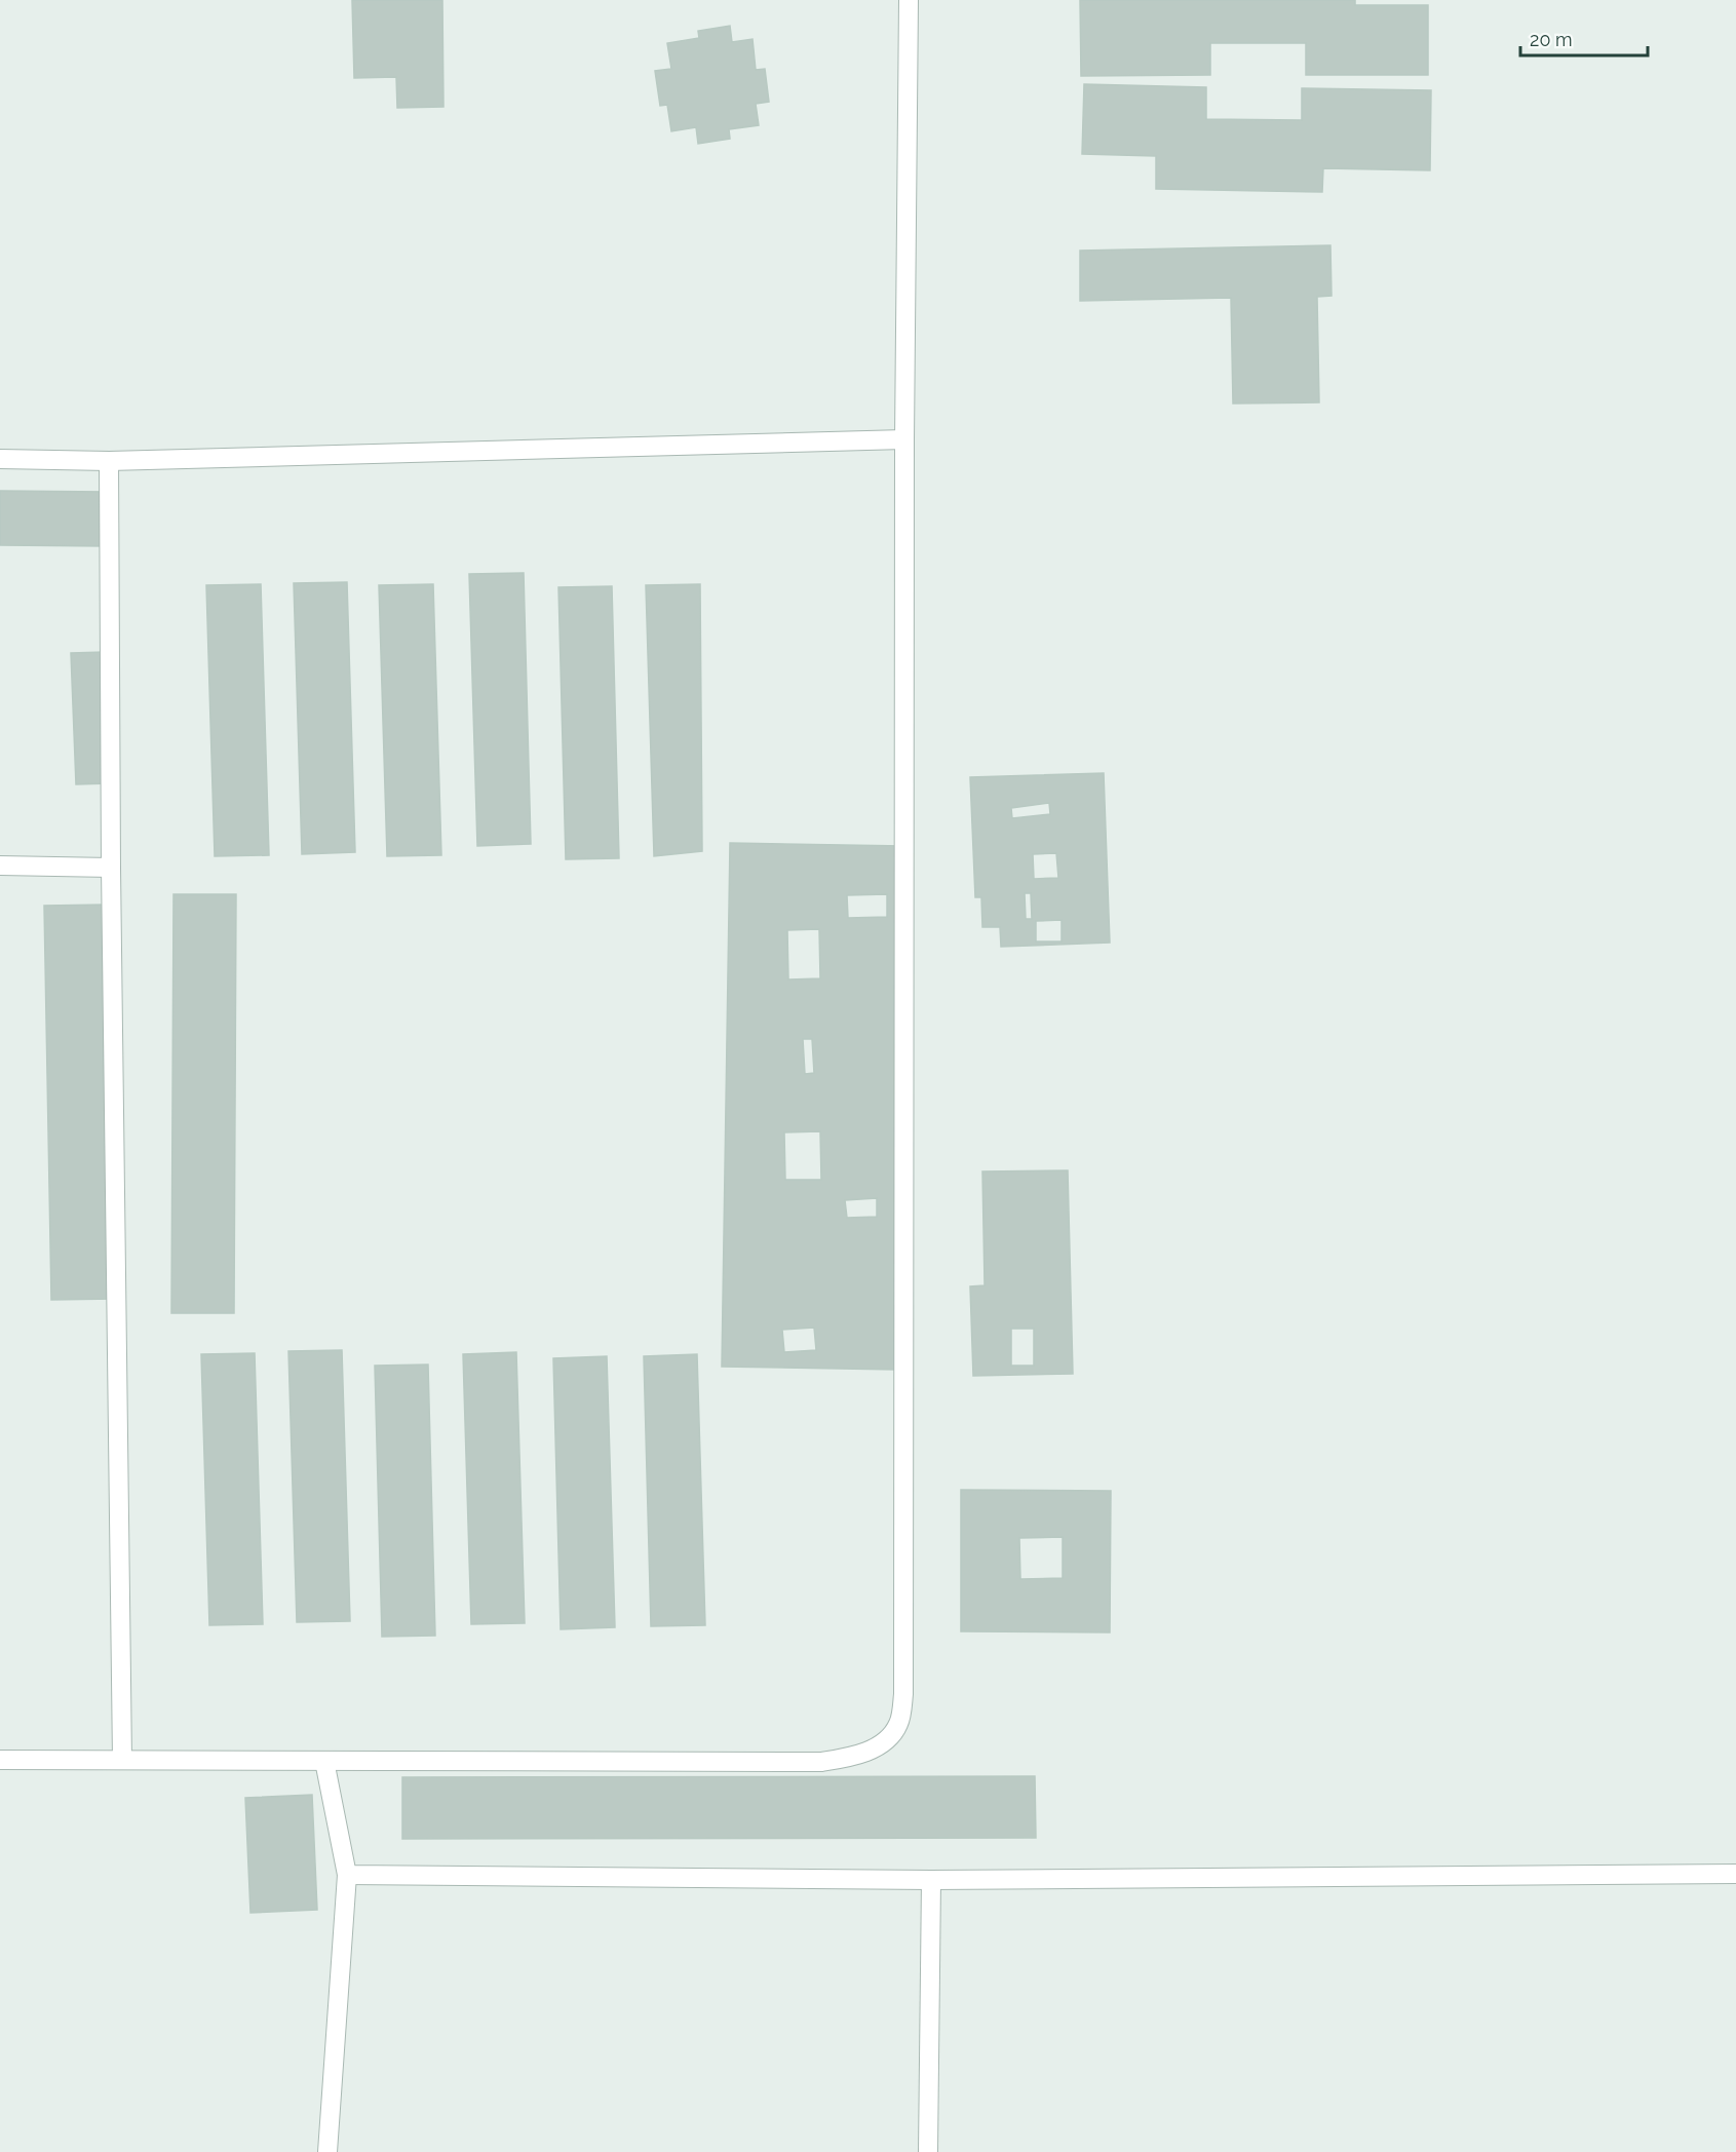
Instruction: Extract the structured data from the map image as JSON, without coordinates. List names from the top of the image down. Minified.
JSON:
{"scale_bar":"20 m"}
